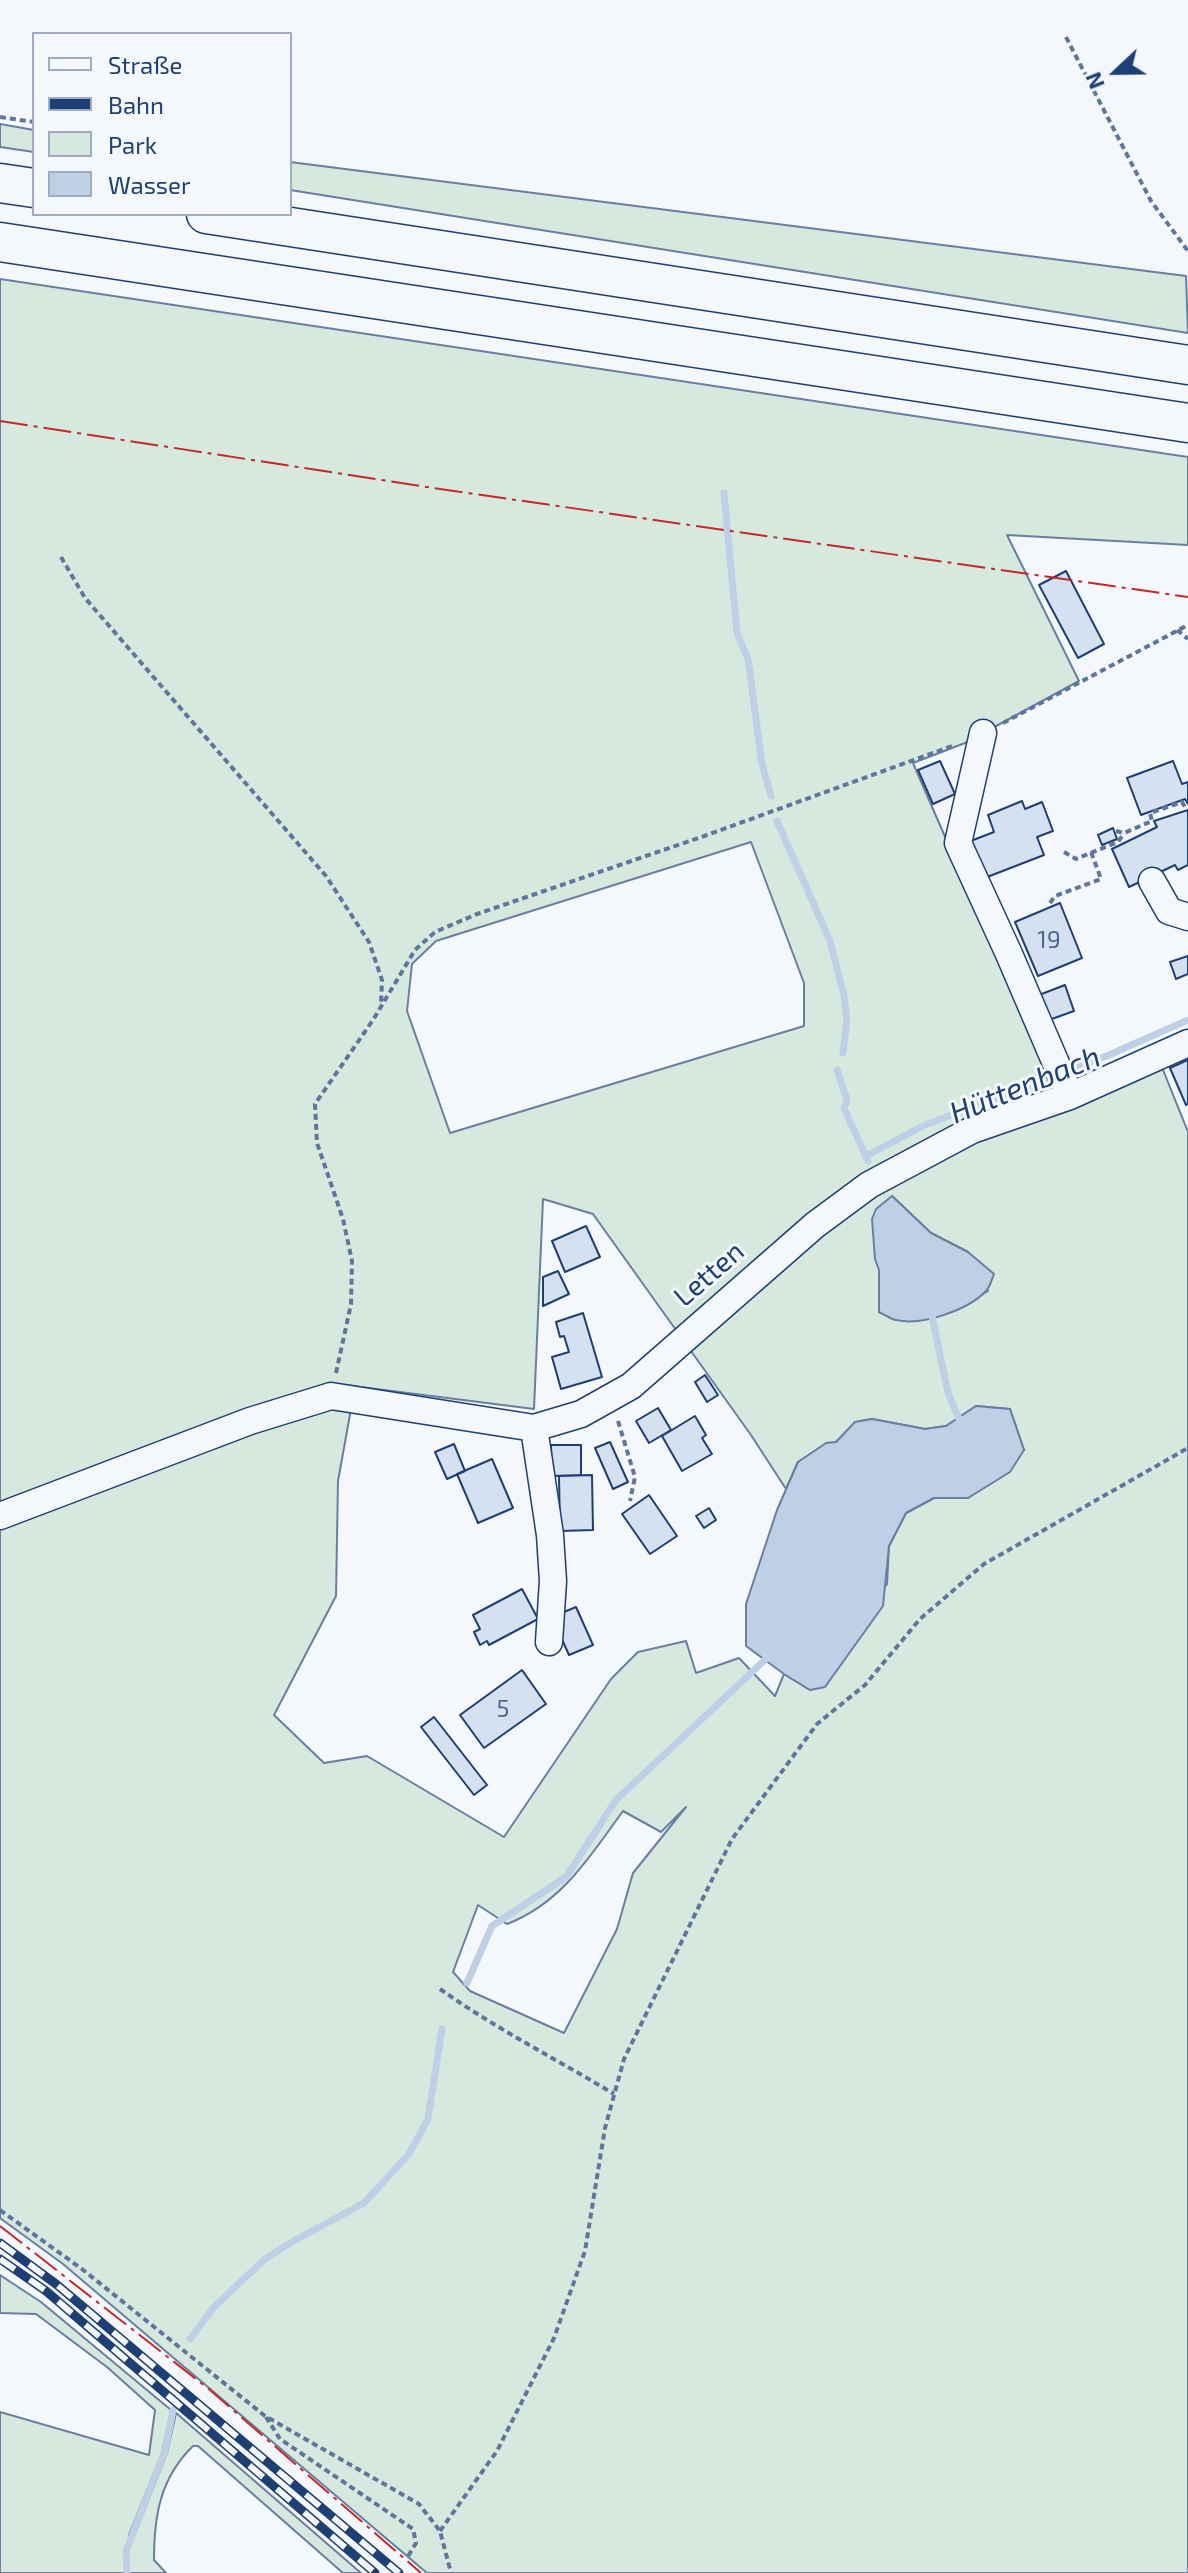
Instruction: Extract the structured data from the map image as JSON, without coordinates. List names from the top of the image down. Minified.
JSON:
{"streets":{"street":["Letten"]},"water":["Hüttenbach"],"house_numbers":["19","5"],"legend":["Straße","Bahn","Park","Wasser"],"north":"left"}
